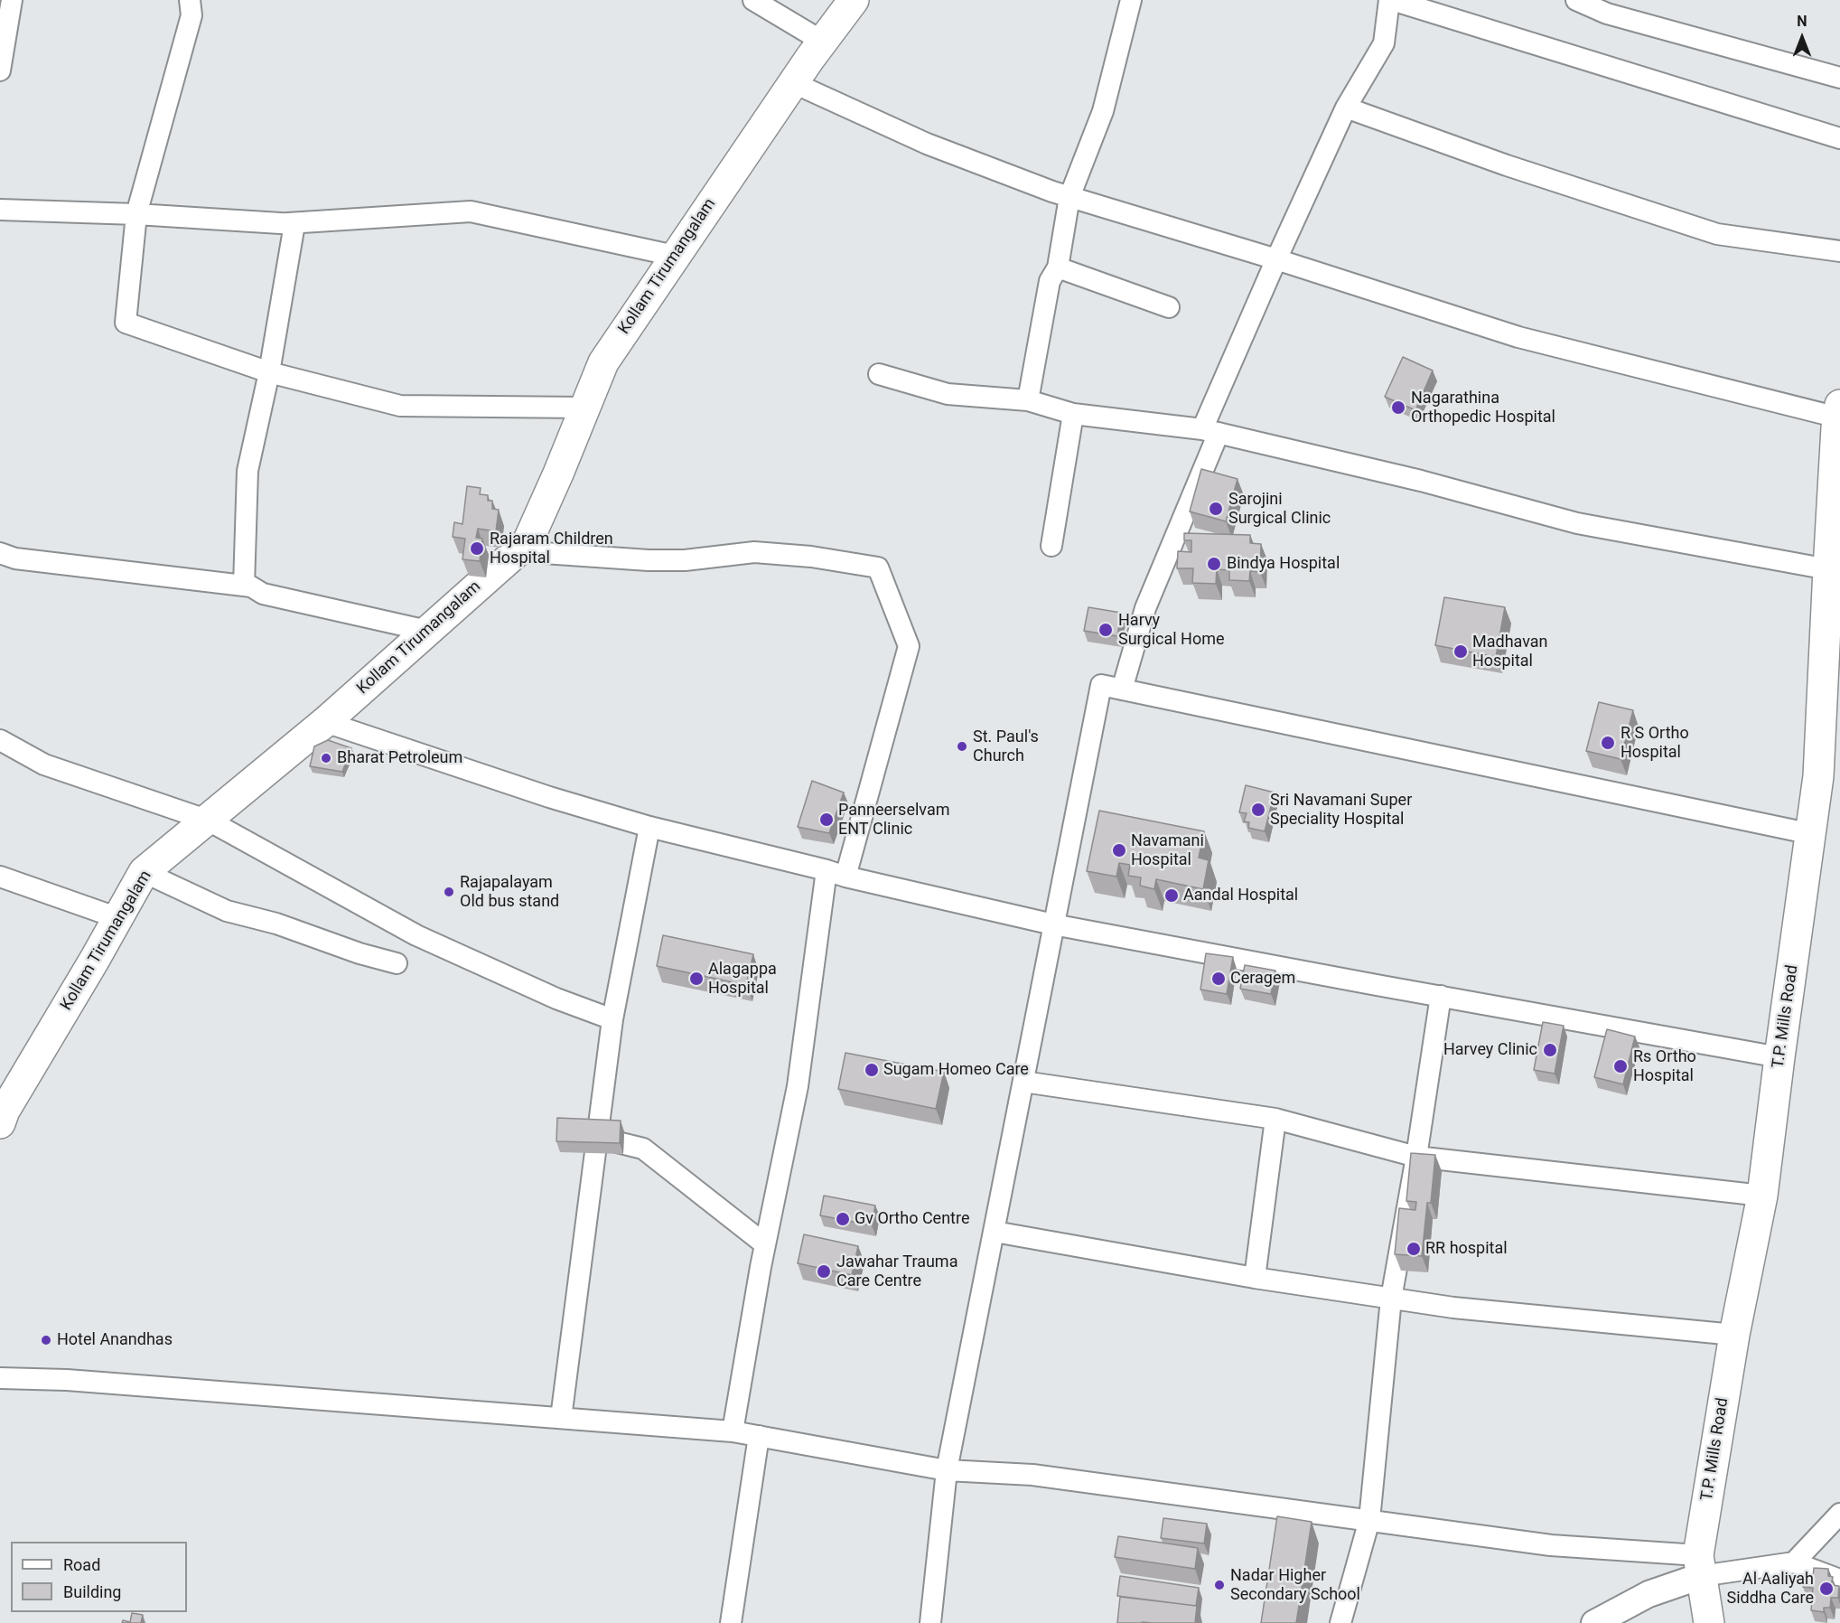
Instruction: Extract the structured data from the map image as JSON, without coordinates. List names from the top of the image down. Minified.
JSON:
{"streets":{"main road":["Kollam Tirumangalam","T.P. Mills Road"]},"places":["Nagarathina Orthopedic Hospital","Sarojini Surgical Clinic","Rajaram Children Hospital","Bindya Hospital","Harvy Surgical Home","Madhavan Hospital","R S Ortho Hospital","St. Paul's Church","Bharat Petroleum","Sri Navamani Super Speciality Hospital","Panneerselvam ENT Clinic","Navamani Hospital","Rajapalayam Old bus stand","Aandal Hospital","Alagappa Hospital","Ceragem","Harvey Clinic","Rs Ortho Hospital","Sugam Homeo Care","Gv Ortho Centre","RR hospital","Jawahar Trauma Care Centre","Hotel Anandhas","Nadar Higher Secondary School","Al Aaliyah Siddha Care"],"legend":["Road","Building"],"north":"top"}
